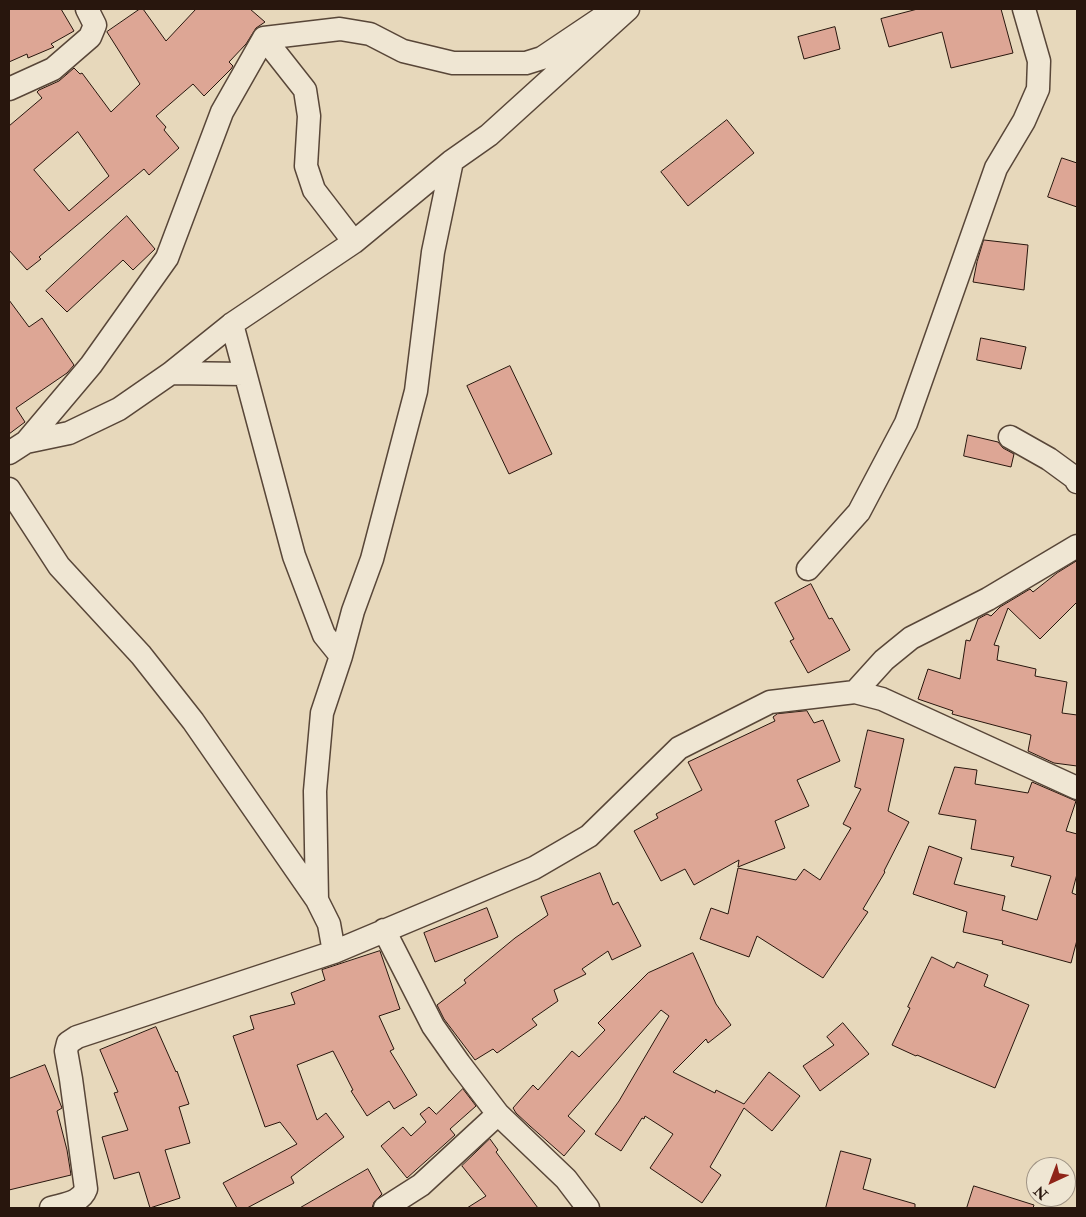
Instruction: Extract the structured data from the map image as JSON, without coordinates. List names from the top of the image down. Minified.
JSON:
{"north":"bottom left"}
